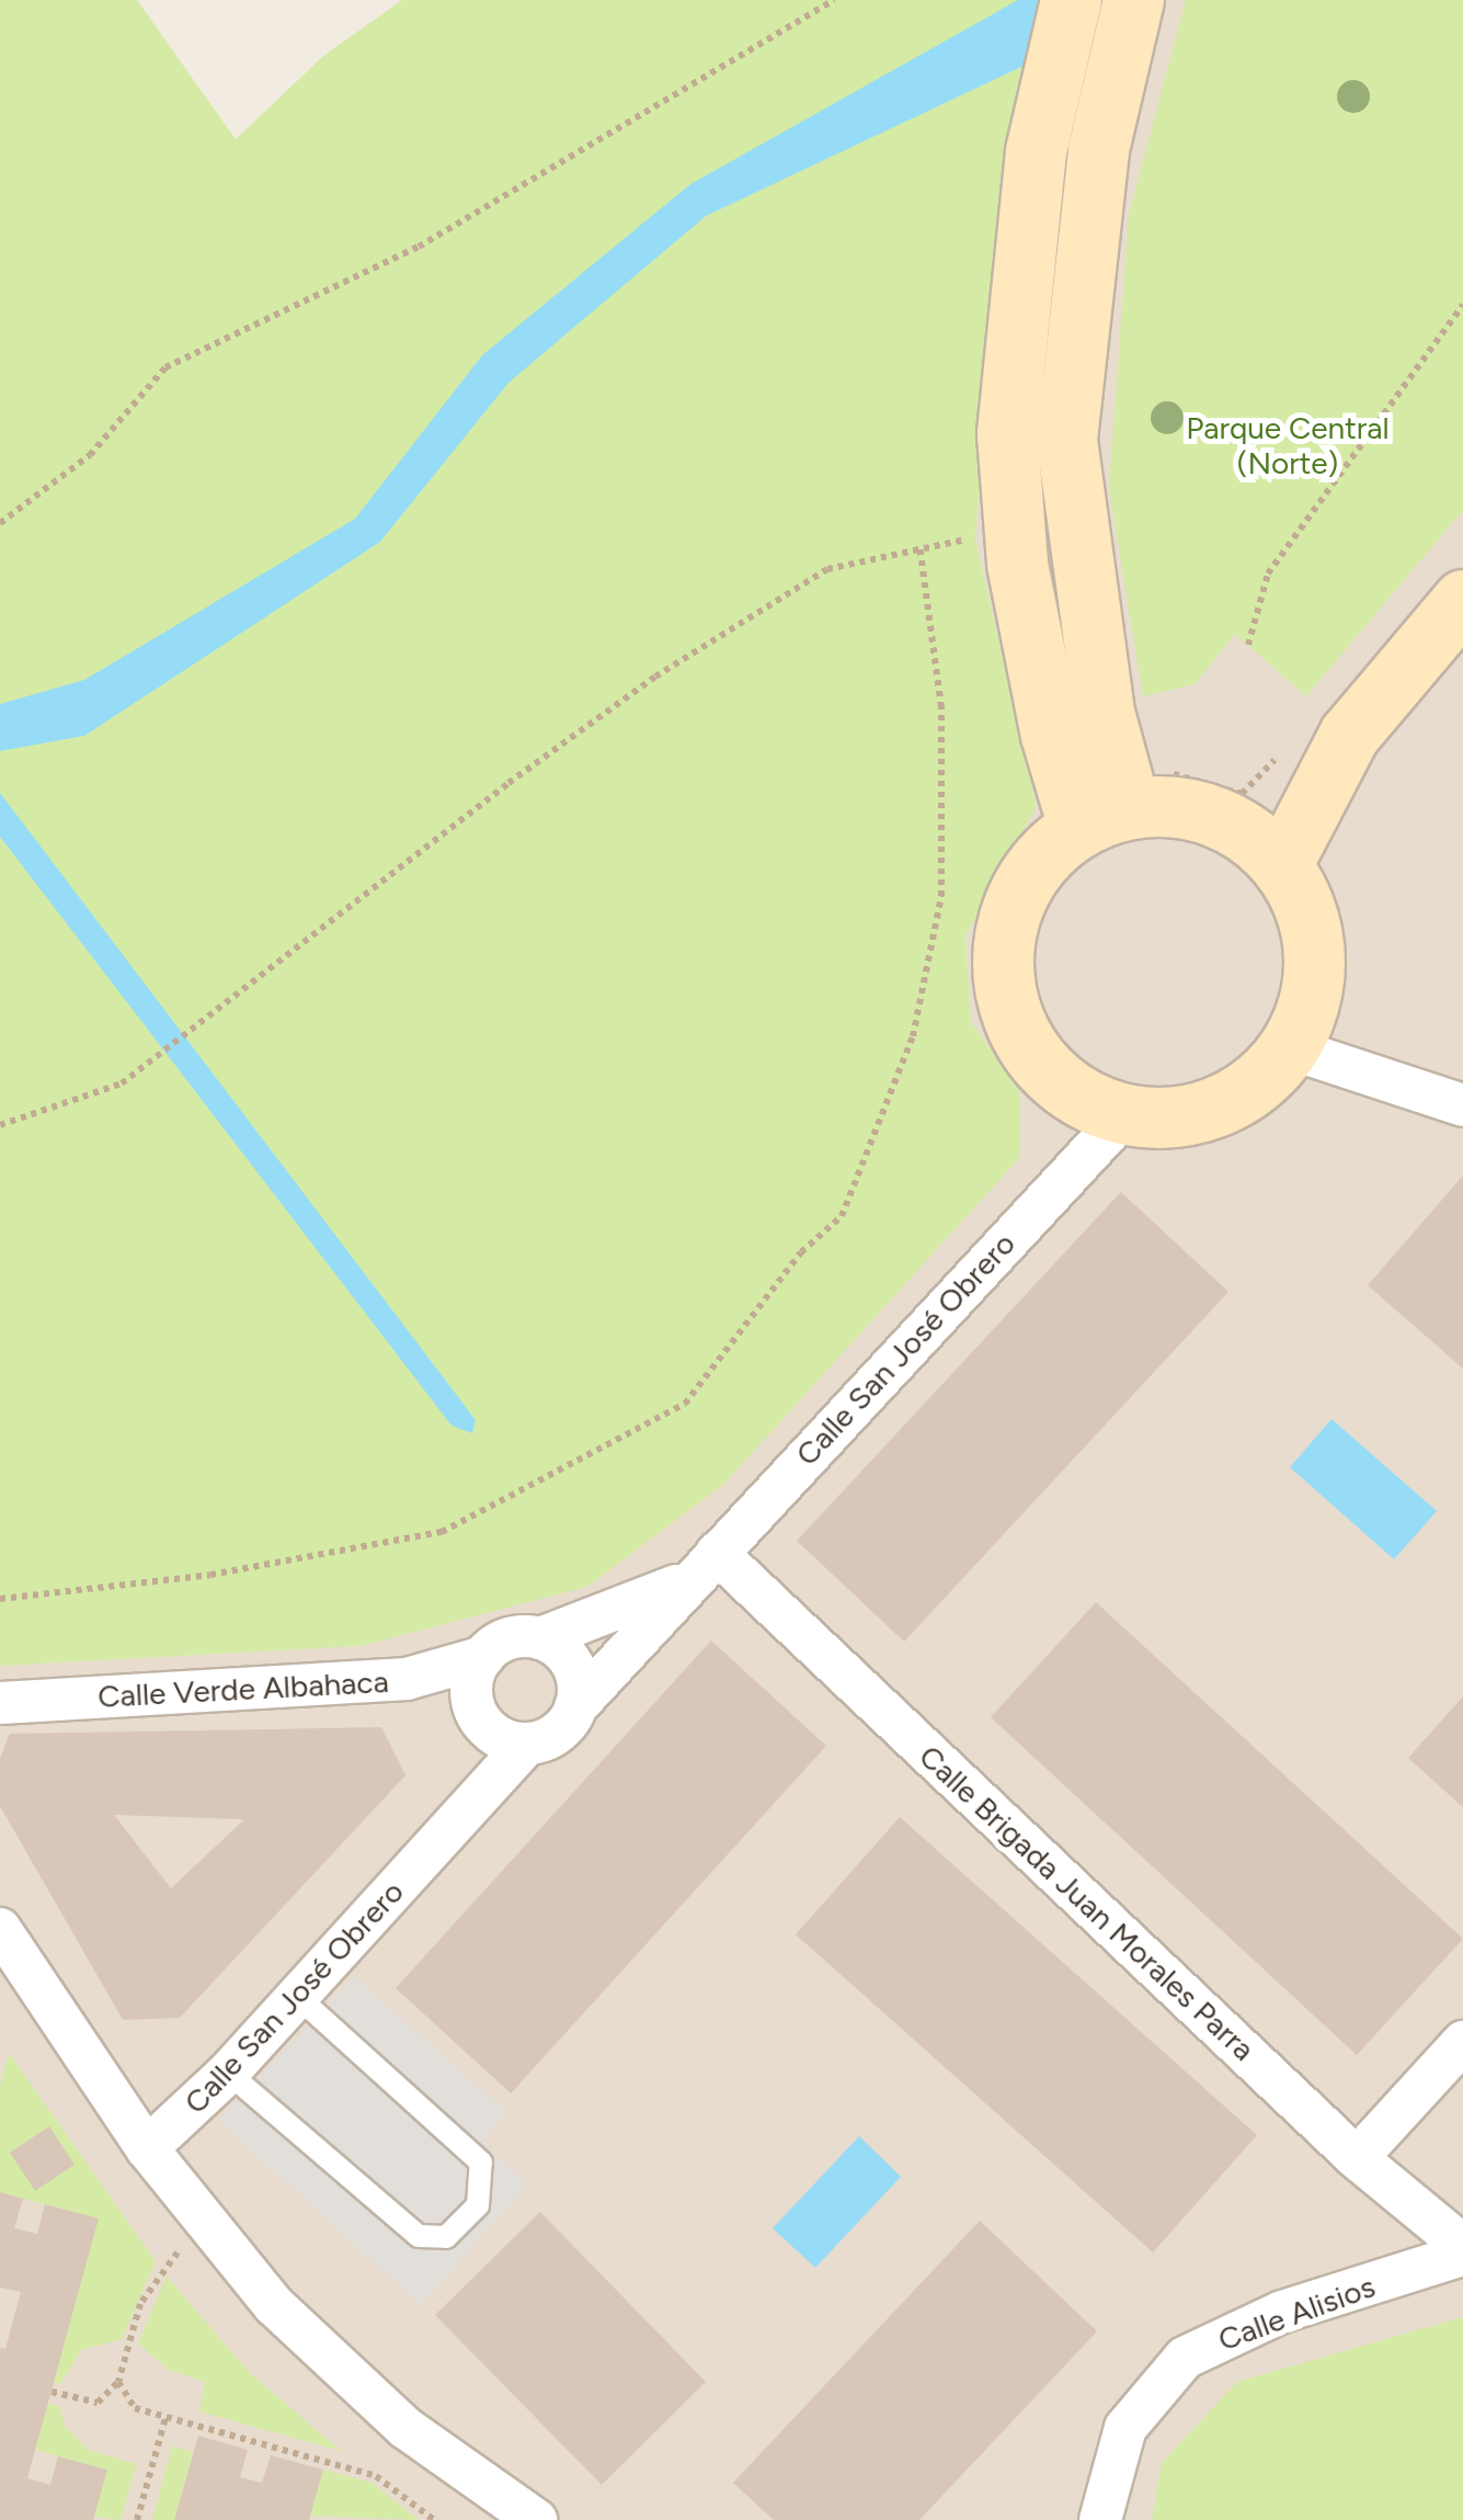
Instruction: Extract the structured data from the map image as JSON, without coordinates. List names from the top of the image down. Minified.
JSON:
{"streets":{"street":["Calle San José Obrero","Calle Verde Albahaca","Calle Brigada Juan Morales Parra","Calle Alisios"]},"crossings":[["Calle San José Obrero","Calle Verde Albahaca"],["Calle San José Obrero","Calle Brigada Juan Morales Parra"]],"parks":["Parque Central (Norte)"]}
